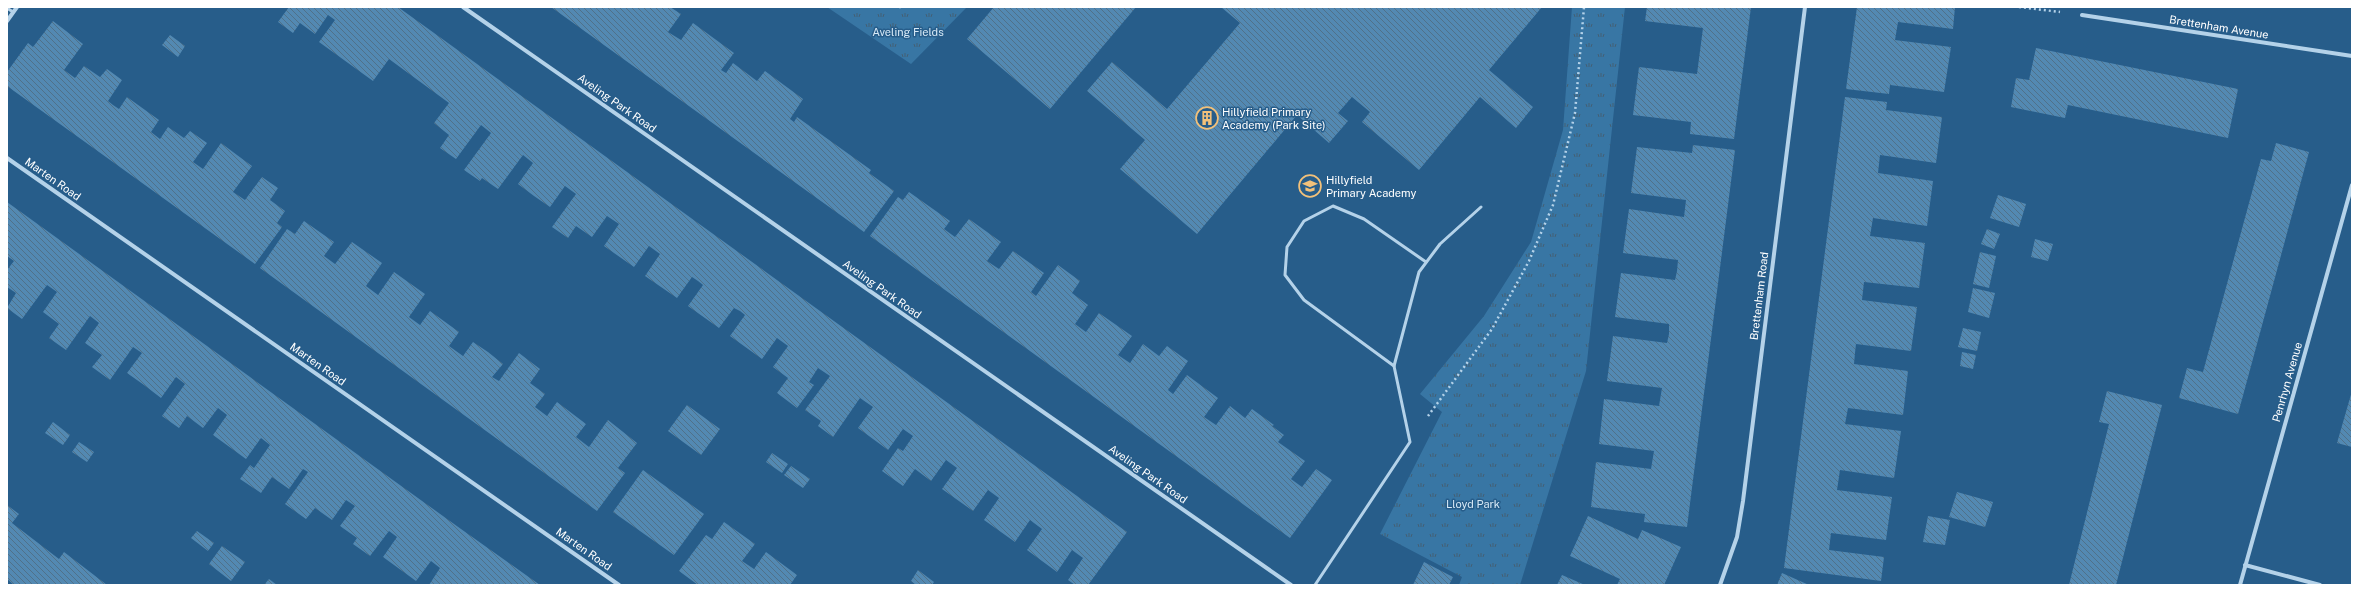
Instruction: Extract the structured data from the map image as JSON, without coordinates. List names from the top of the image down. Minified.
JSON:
{"streets":{"street":["Brettenham Avenue","Aveling Park Road","Marten Road","Brettenham Road","Penrhyn Avenue"]},"parks":["Aveling Fields","Lloyd Park"],"places":{"building":["Hillyfield Primary Academy (Park Site)"],"school or university":["Hillyfield Primary Academy"]}}
